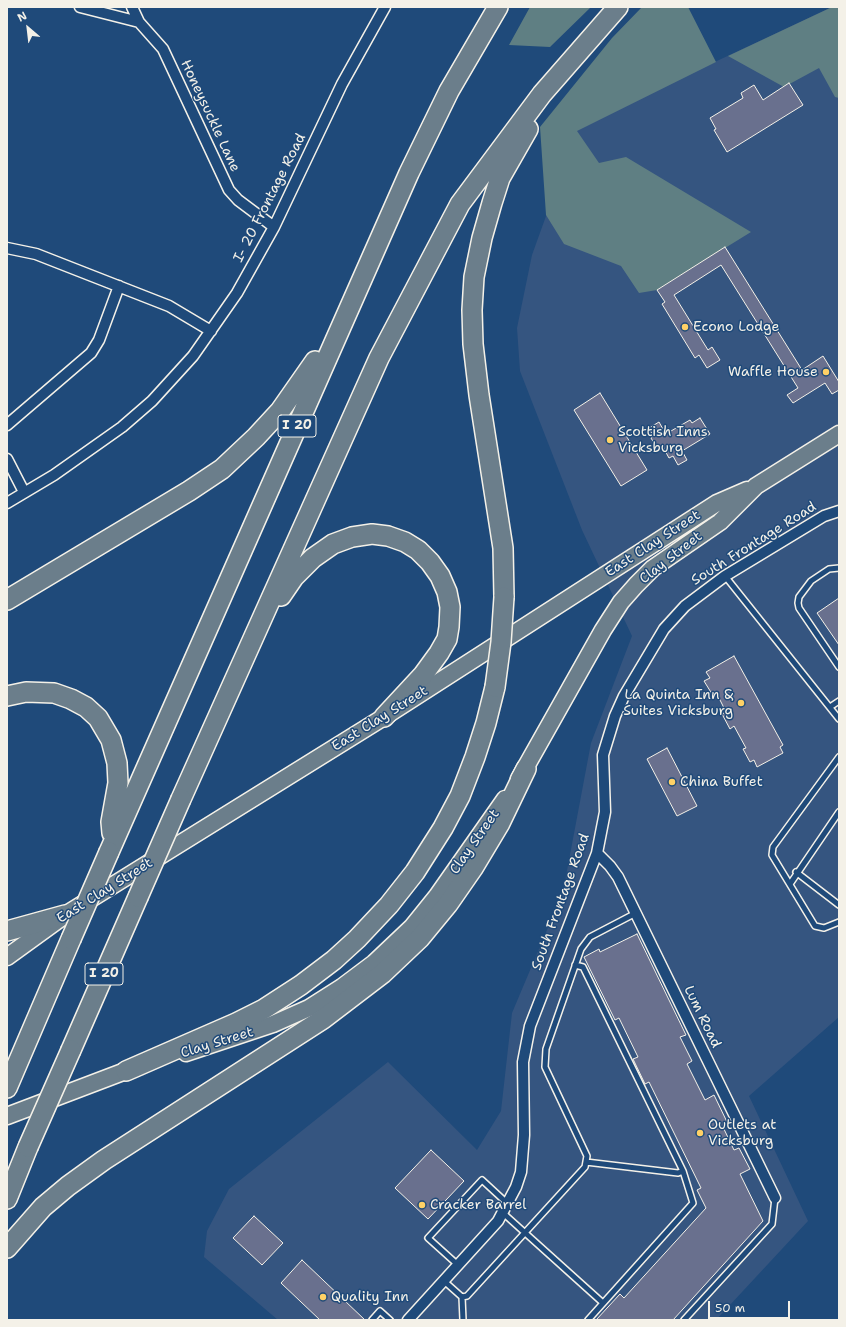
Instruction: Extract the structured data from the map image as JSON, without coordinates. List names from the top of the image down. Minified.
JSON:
{"streets":{"highway":["I 20"],"main road":["East Clay Street","Clay Street"],"street":["Honeysuckle Lane","I- 20 Frontage Road","South Frontage Road","Lum Road"]},"crossings":[["Honeysuckle Lane","I- 20 Frontage Road"],["East Clay Street","Clay Street"],["South Frontage Road","Lum Road"]],"places":["Econo Lodge","Waffle House","Scottish Inns Vicksburg","La Quinta Inn & Suites Vicksburg","China Buffet","Outlets at Vicksburg","Cracker Barrel","Quality Inn"],"scale_bar":"50 m","north":"top left"}
